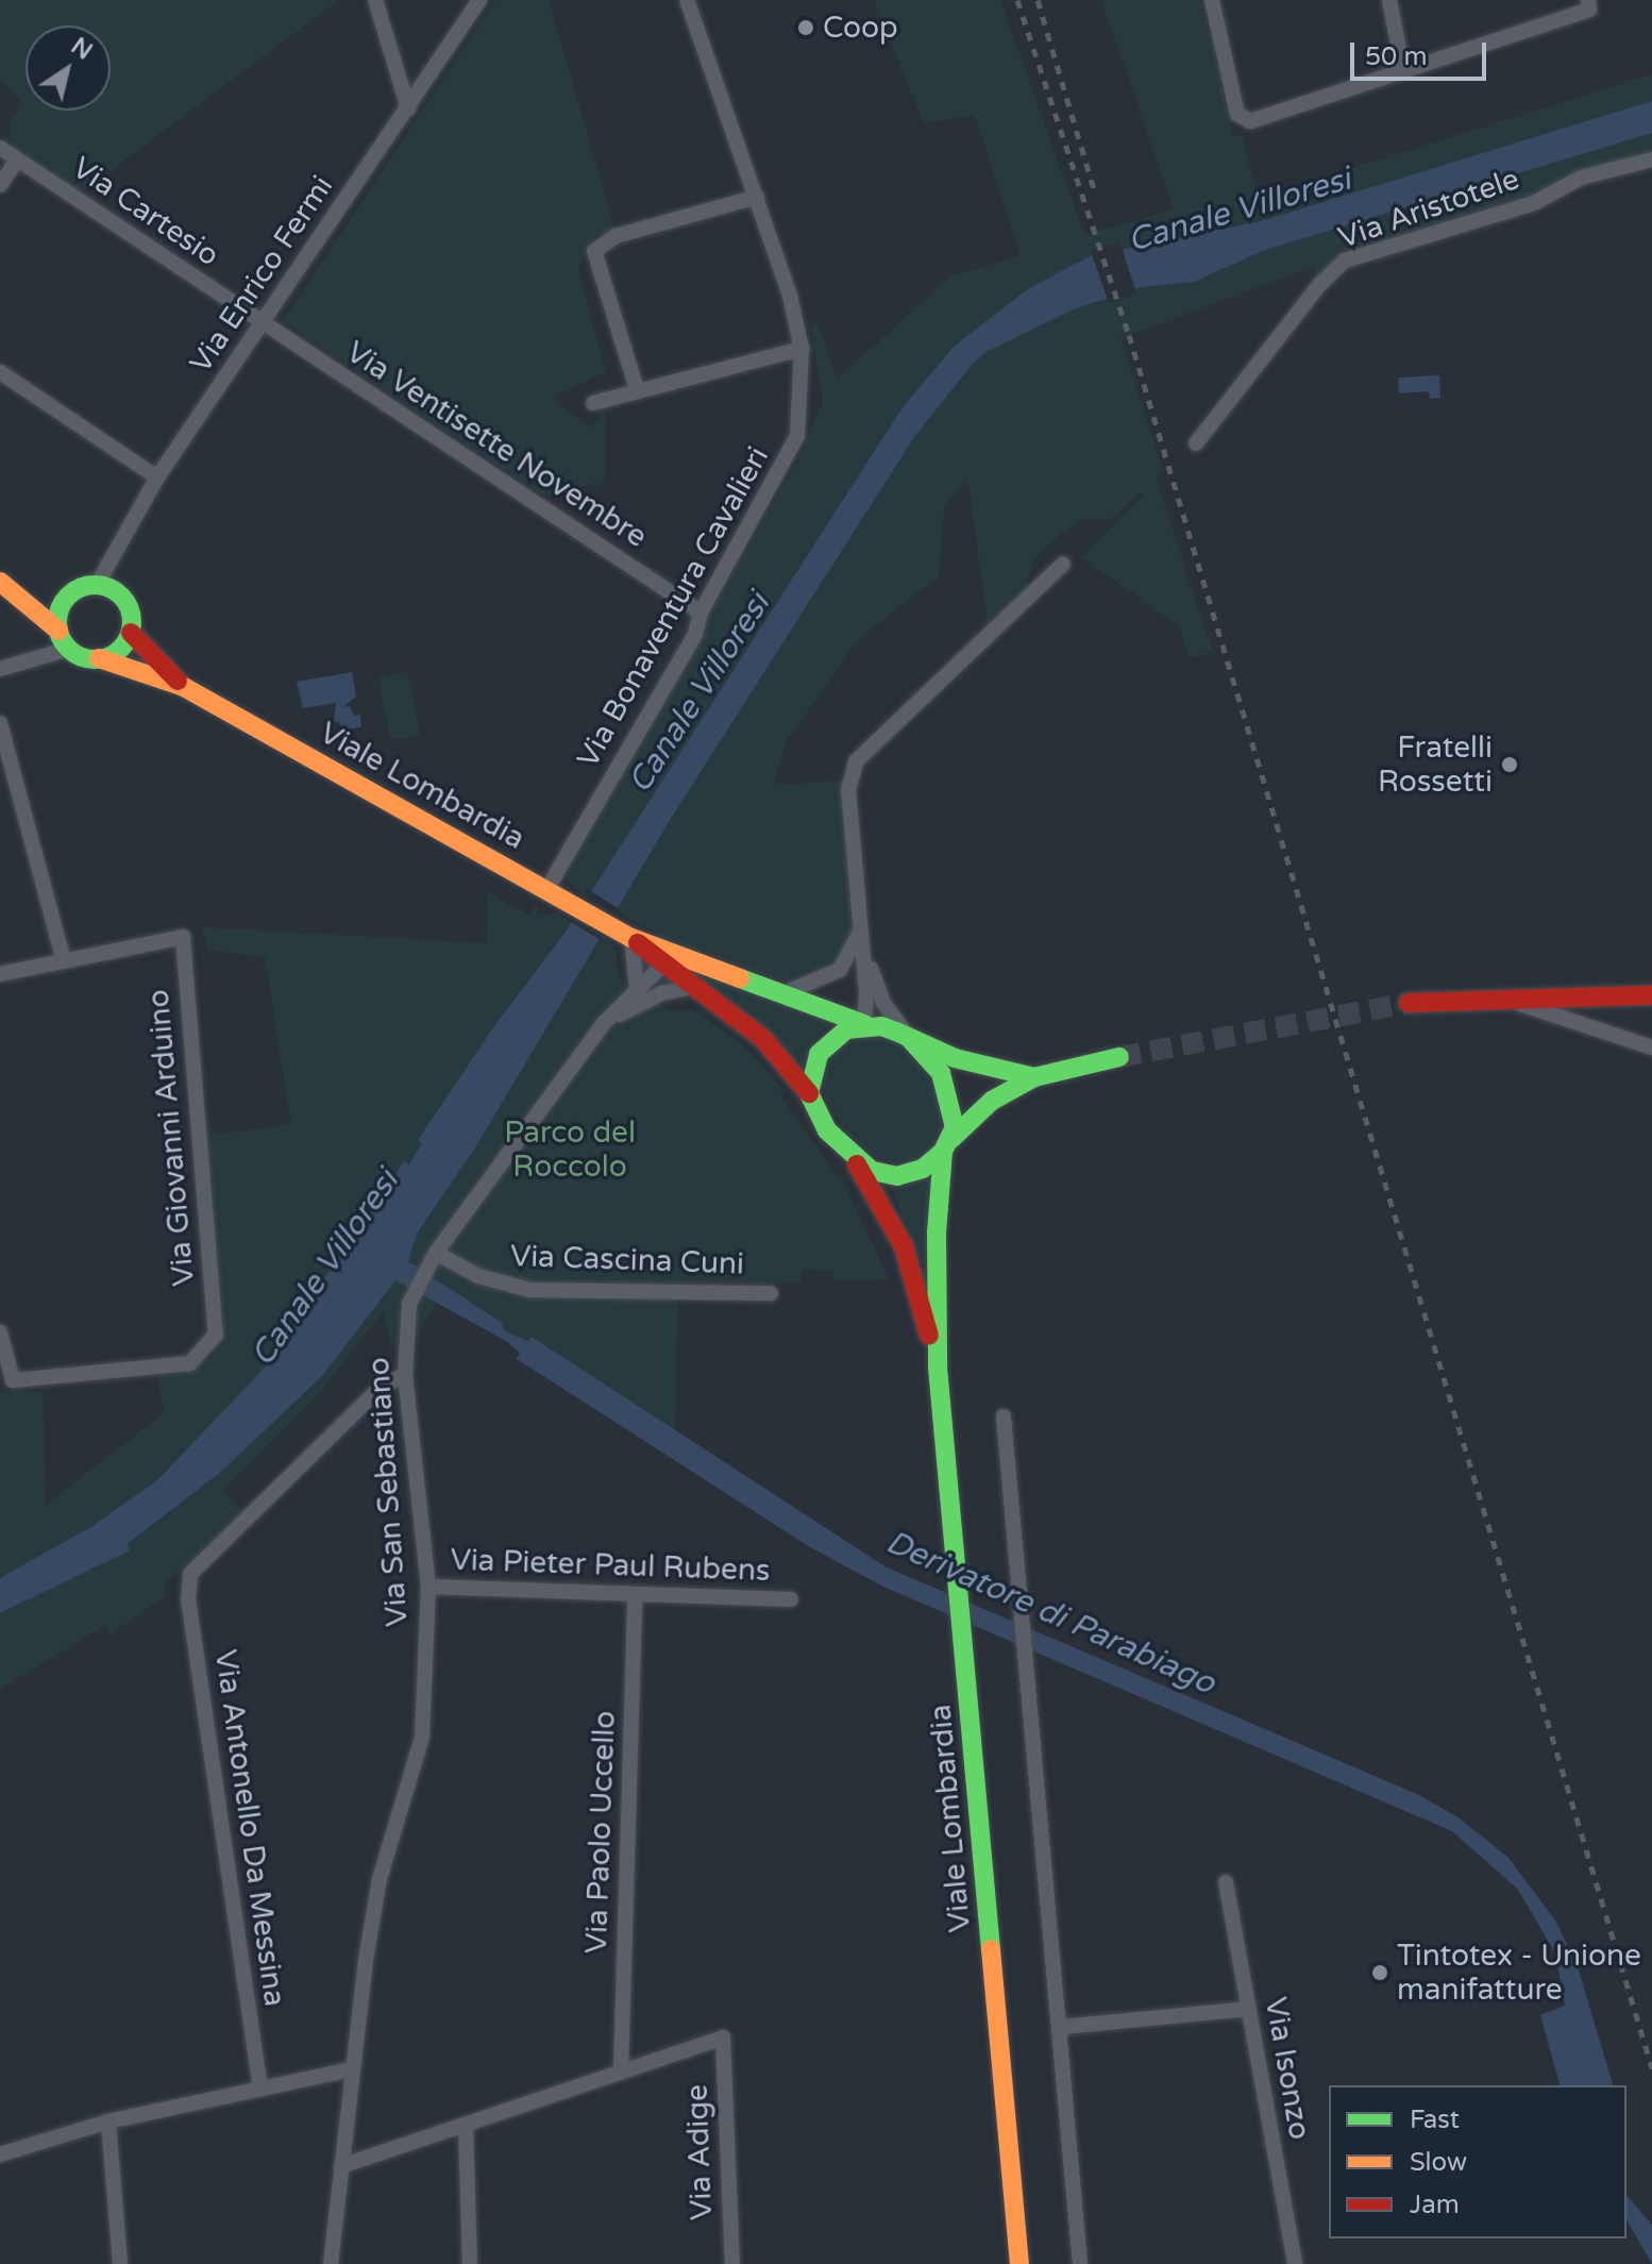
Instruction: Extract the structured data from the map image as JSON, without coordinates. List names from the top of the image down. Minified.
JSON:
{"streets":{"main road":["Viale Lombardia"],"street":["Via Aristotele","Via Cartesio","Via Enrico Fermi","Via Ventisette Novembre","Via Bonaventura Cavalieri","Via Giovanni Arduino","Via Cascina Cuni","Via San Sebastiano","Via Pieter Paul Rubens","Via Antonello Da Messina","Via Paolo Uccello","Via Isonzo","Via Adige"]},"crossings":[["Via Cartesio","Via Enrico Fermi"],["Via Cartesio","Via Ventisette Novembre"],["Via Enrico Fermi","Via Ventisette Novembre"],["Via Enrico Fermi","Viale Lombardia"],["Via Ventisette Novembre","Via Bonaventura Cavalieri"],["Via Bonaventura Cavalieri","Viale Lombardia"],["Viale Lombardia","Via San Sebastiano"],["Via Cascina Cuni","Via San Sebastiano"],["Via San Sebastiano","Via Pieter Paul Rubens"],["Via San Sebastiano","Via Antonello Da Messina"],["Via Pieter Paul Rubens","Via Paolo Uccello"],["Via Paolo Uccello","Via Adige"]],"water":["Canale Villoresi","Derivatore di Parabiago"],"parks":["Parco del Roccolo"],"places":["Coop","Fratelli Rossetti","Tintotex - Unione manifatture"],"legend":["Fast","Slow","Jam"],"scale_bar":"50 m","north":"top right"}
